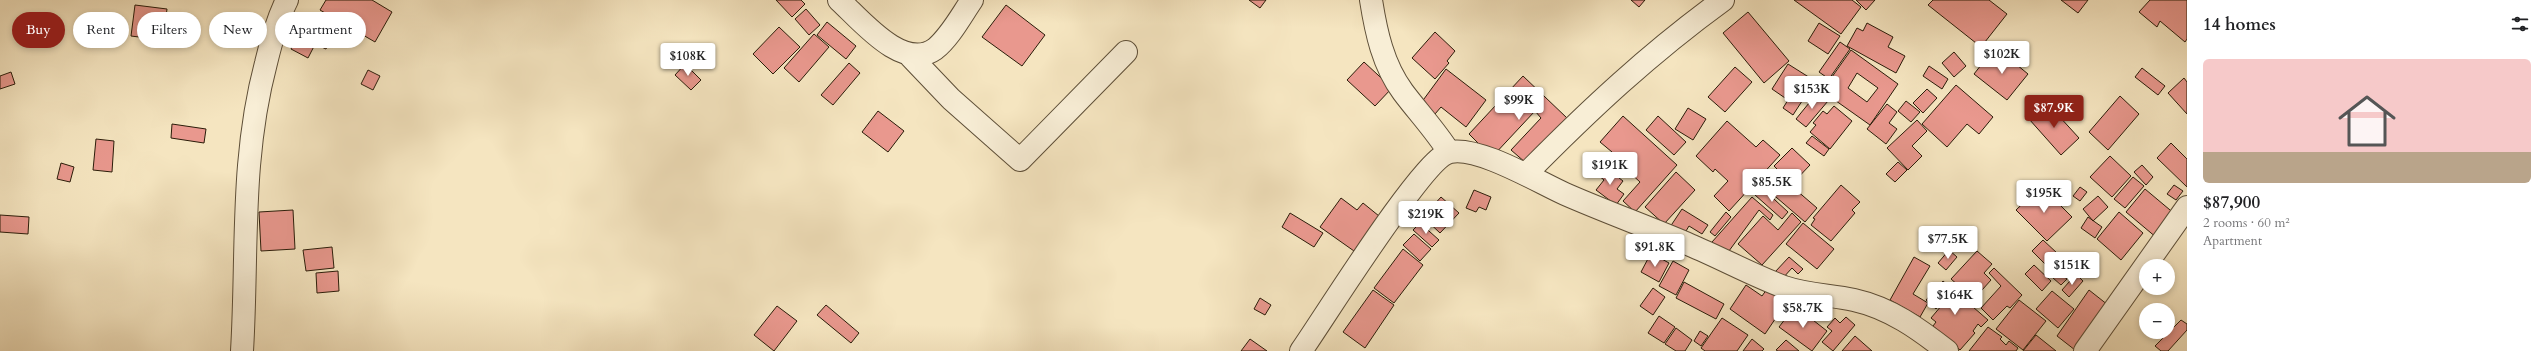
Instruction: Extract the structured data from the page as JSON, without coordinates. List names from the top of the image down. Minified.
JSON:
{"page":{"heading":"14 homes","chip":["Buy","Rent","Filters","New","Apartment"],"price":["$102K","$108K","$153K","$99K","$87.9K","$191K","$85.5K","$195K","$219K","$77.5K","$91.8K","$151K","$164K","$58.7K"],"list":[{"name":"$87,900","note":"2 rooms · 60 m² · Apartment"}],"map_buttons":["+","−"]}}
